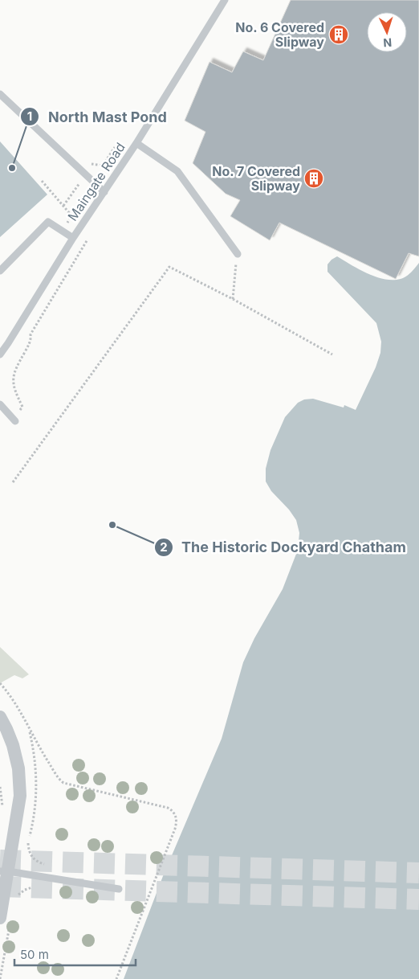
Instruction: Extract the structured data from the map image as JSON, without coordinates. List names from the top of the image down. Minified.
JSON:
{"streets":{"lane":["Maingate Road"]},"places":{"building":["No. 6 Covered Slipway","No. 7 Covered Slipway"],"other":["North Mast Pond","The Historic Dockyard Chatham"]},"scale_bar":"50 m","north":"bottom"}
